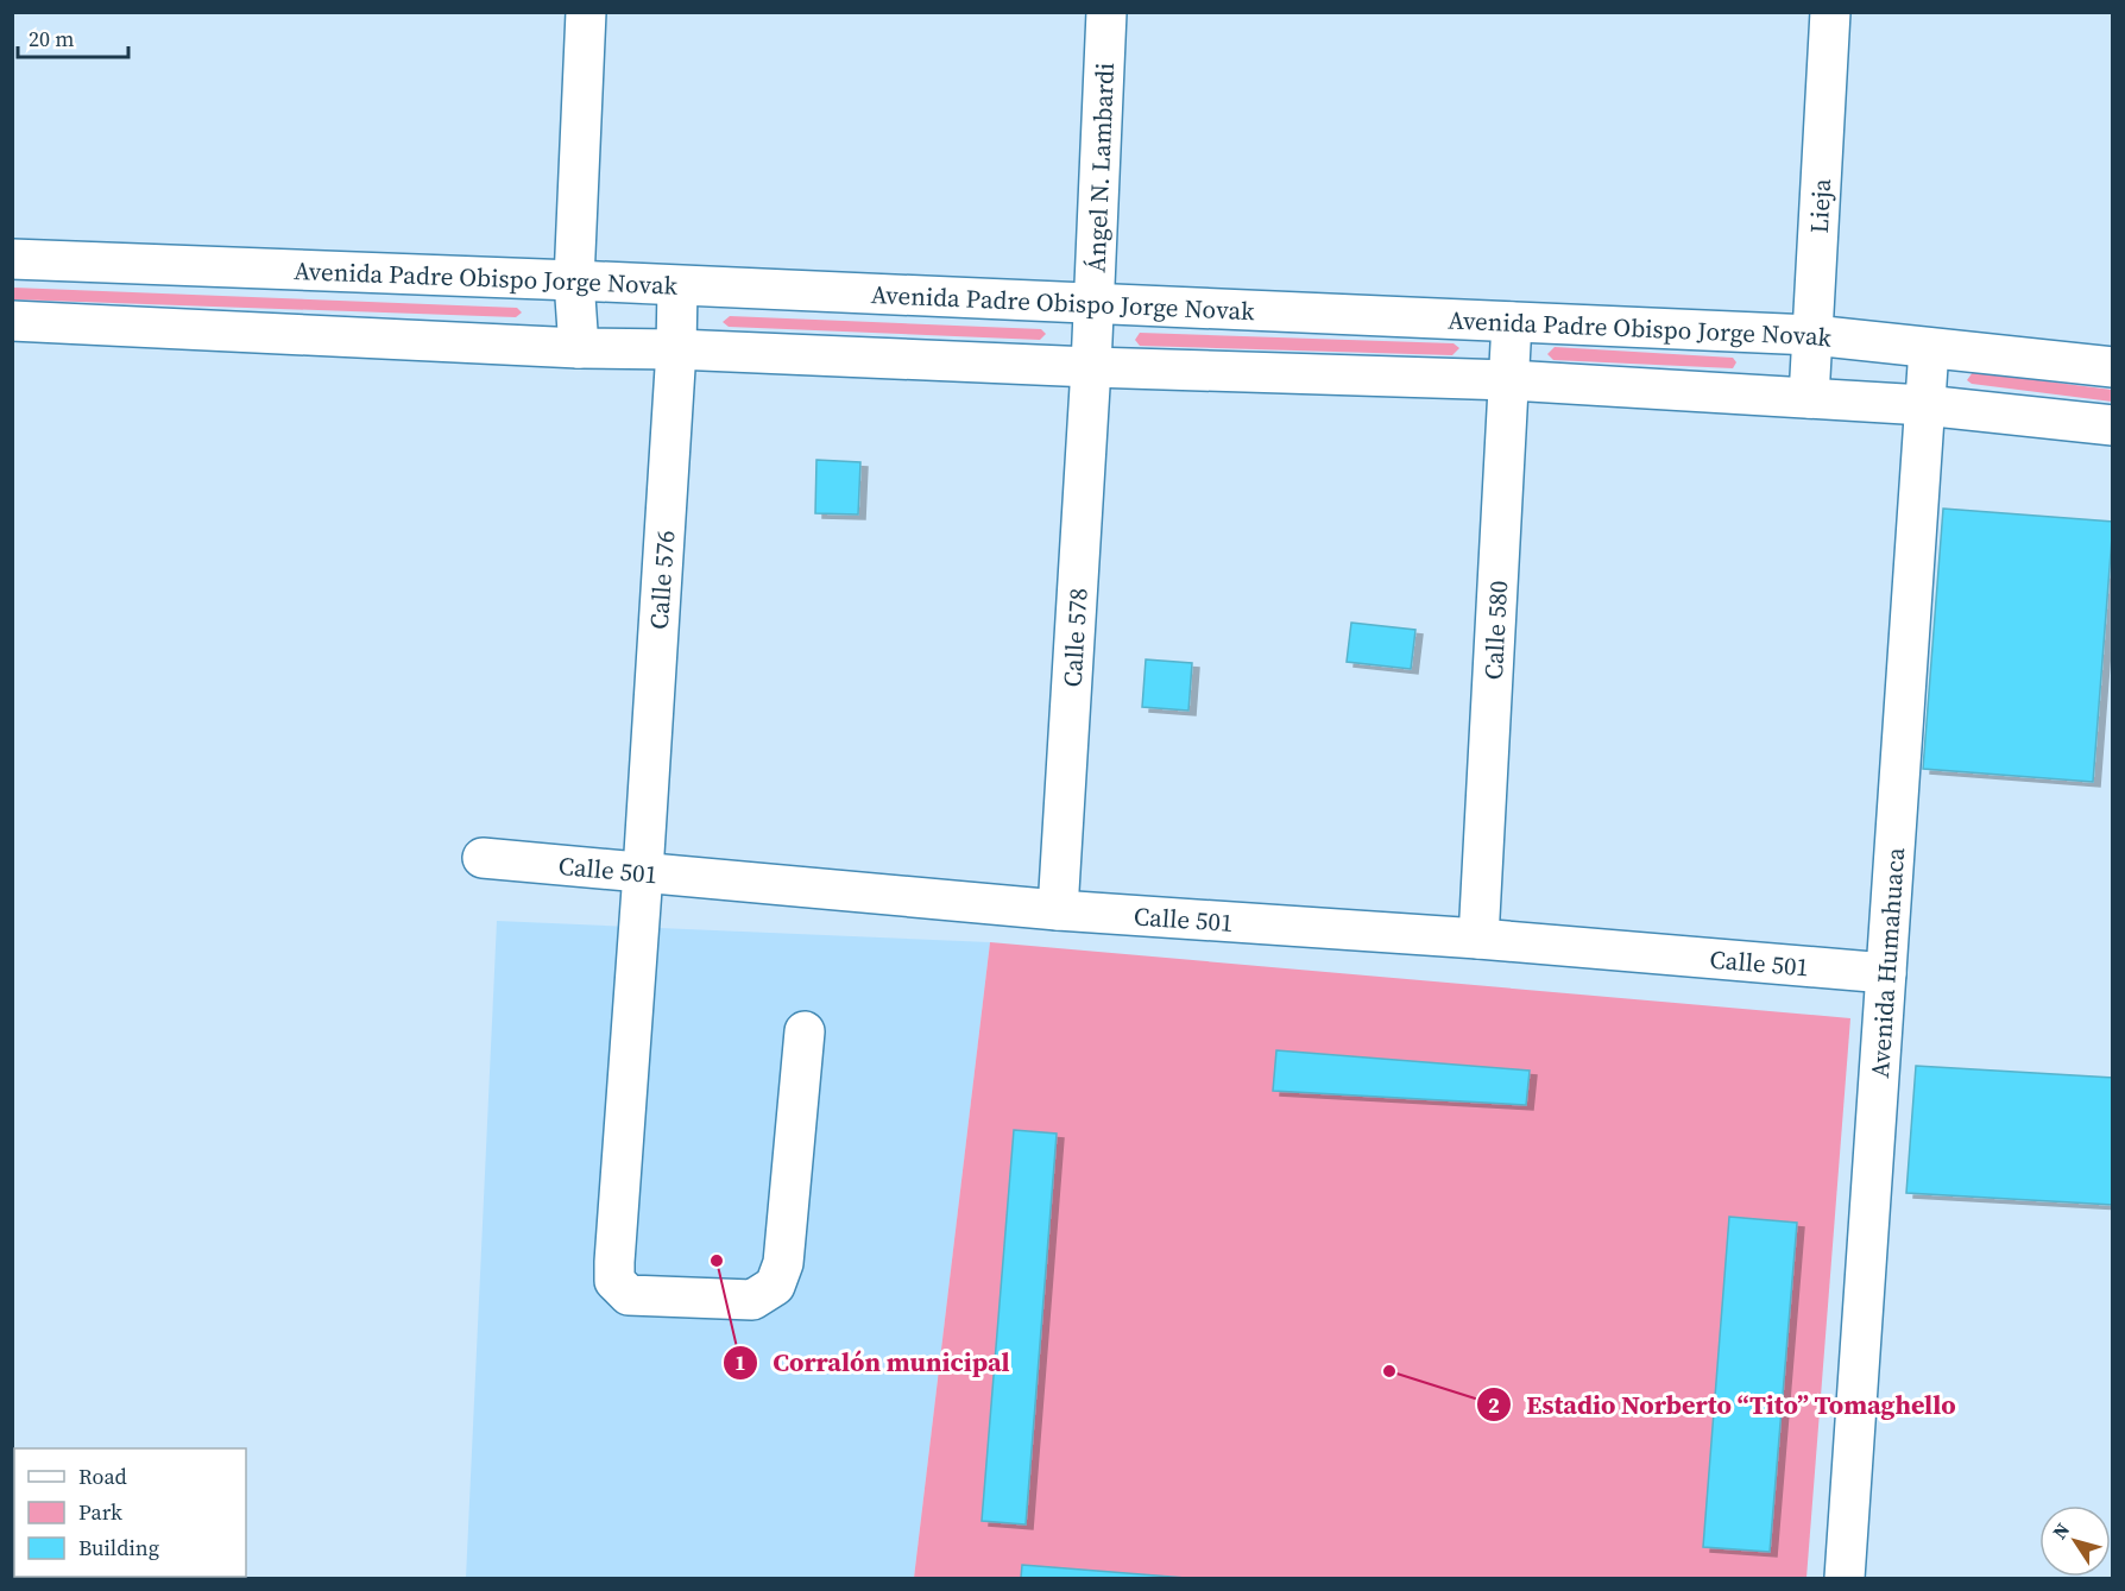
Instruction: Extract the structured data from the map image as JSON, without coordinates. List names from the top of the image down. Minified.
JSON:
{"streets":{"street":["Ángel N. Lambardi","Lieja","Avenida Padre Obispo Jorge Novak","Calle 576","Calle 580","Calle 578","Calle 501","Avenida Humahuaca"]},"crossings":[["Ángel N. Lambardi","Avenida Padre Obispo Jorge Novak"],["Ángel N. Lambardi","Calle 578"],["Lieja","Avenida Padre Obispo Jorge Novak"],["Avenida Padre Obispo Jorge Novak","Calle 576"],["Avenida Padre Obispo Jorge Novak","Calle 580"],["Avenida Padre Obispo Jorge Novak","Avenida Humahuaca"],["Calle 576","Calle 501"],["Calle 580","Calle 501"],["Calle 578","Calle 501"],["Calle 501","Avenida Humahuaca"]],"places":["Corralón municipal","Estadio Norberto “Tito” Tomaghello"],"legend":["Road","Park","Building"],"scale_bar":"20 m","north":"top left"}
